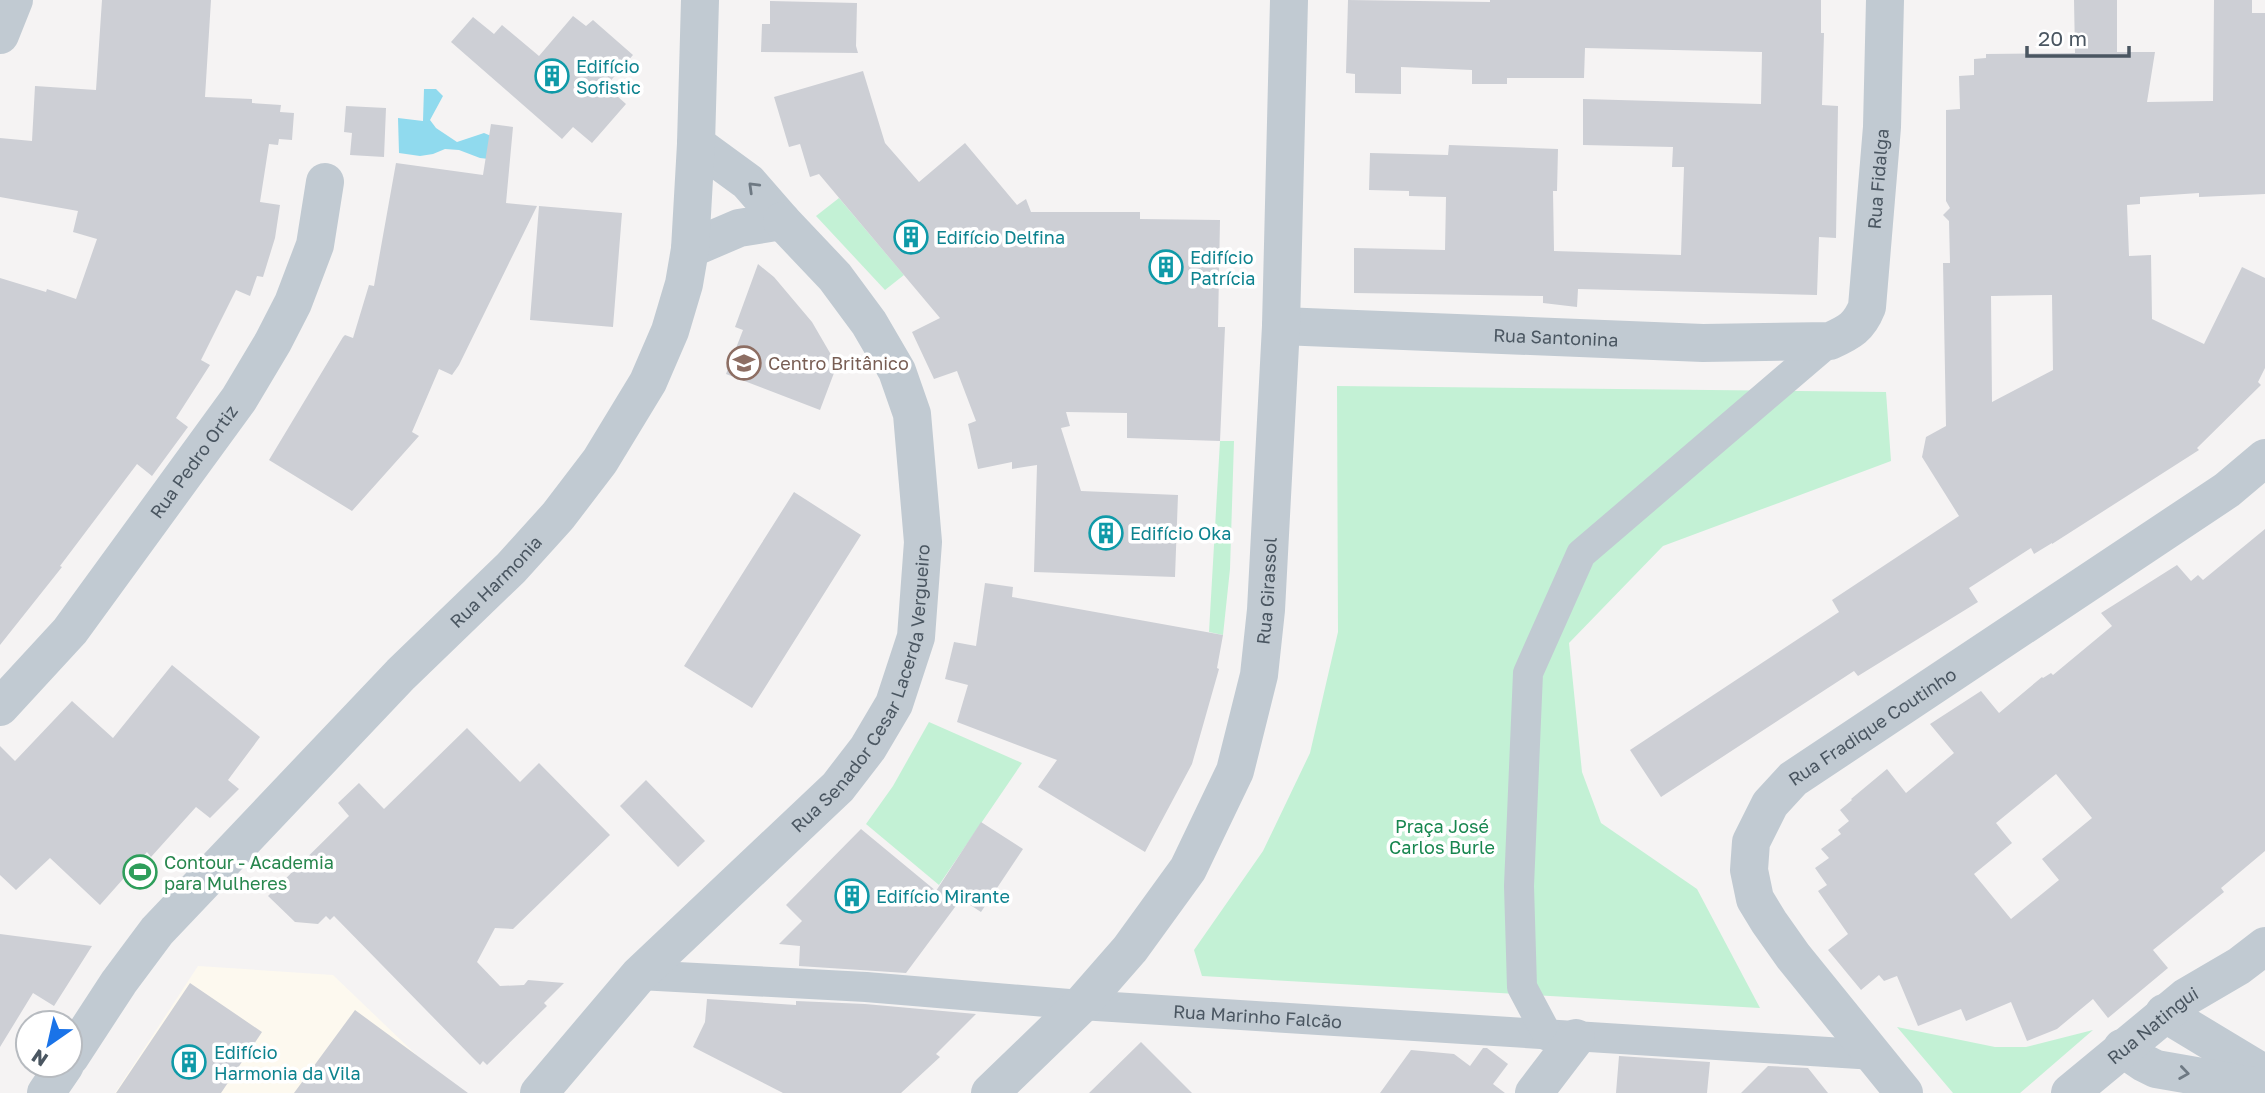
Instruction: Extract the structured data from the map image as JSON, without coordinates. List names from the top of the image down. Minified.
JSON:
{"streets":{"street":["Rua Fidalga","Rua Santonina","Rua Pedro Ortiz","Rua Harmonia","Rua Girassol","Rua Senador Cesar Lacerda Vergueiro","Rua Fradique Coutinho","Rua Marinho Falcão","Rua Natingui"]},"crossings":[["Rua Fidalga","Rua Santonina"],["Rua Santonina","Rua Girassol"],["Rua Harmonia","Rua Senador Cesar Lacerda Vergueiro"],["Rua Girassol","Rua Marinho Falcão"],["Rua Senador Cesar Lacerda Vergueiro","Rua Marinho Falcão"],["Rua Fradique Coutinho","Rua Marinho Falcão"]],"parks":["Praça José Carlos Burle"],"places":{"building":["Edifício Sofistic","Edifício Delfina","Edifício Patrícia","Edifício Oka","Edifício Mirante","Edifício Harmonia da Vila"],"school or university":["Centro Britânico"],"sports":["Contour - Academia para Mulheres"]},"scale_bar":"20 m","north":"bottom left"}
